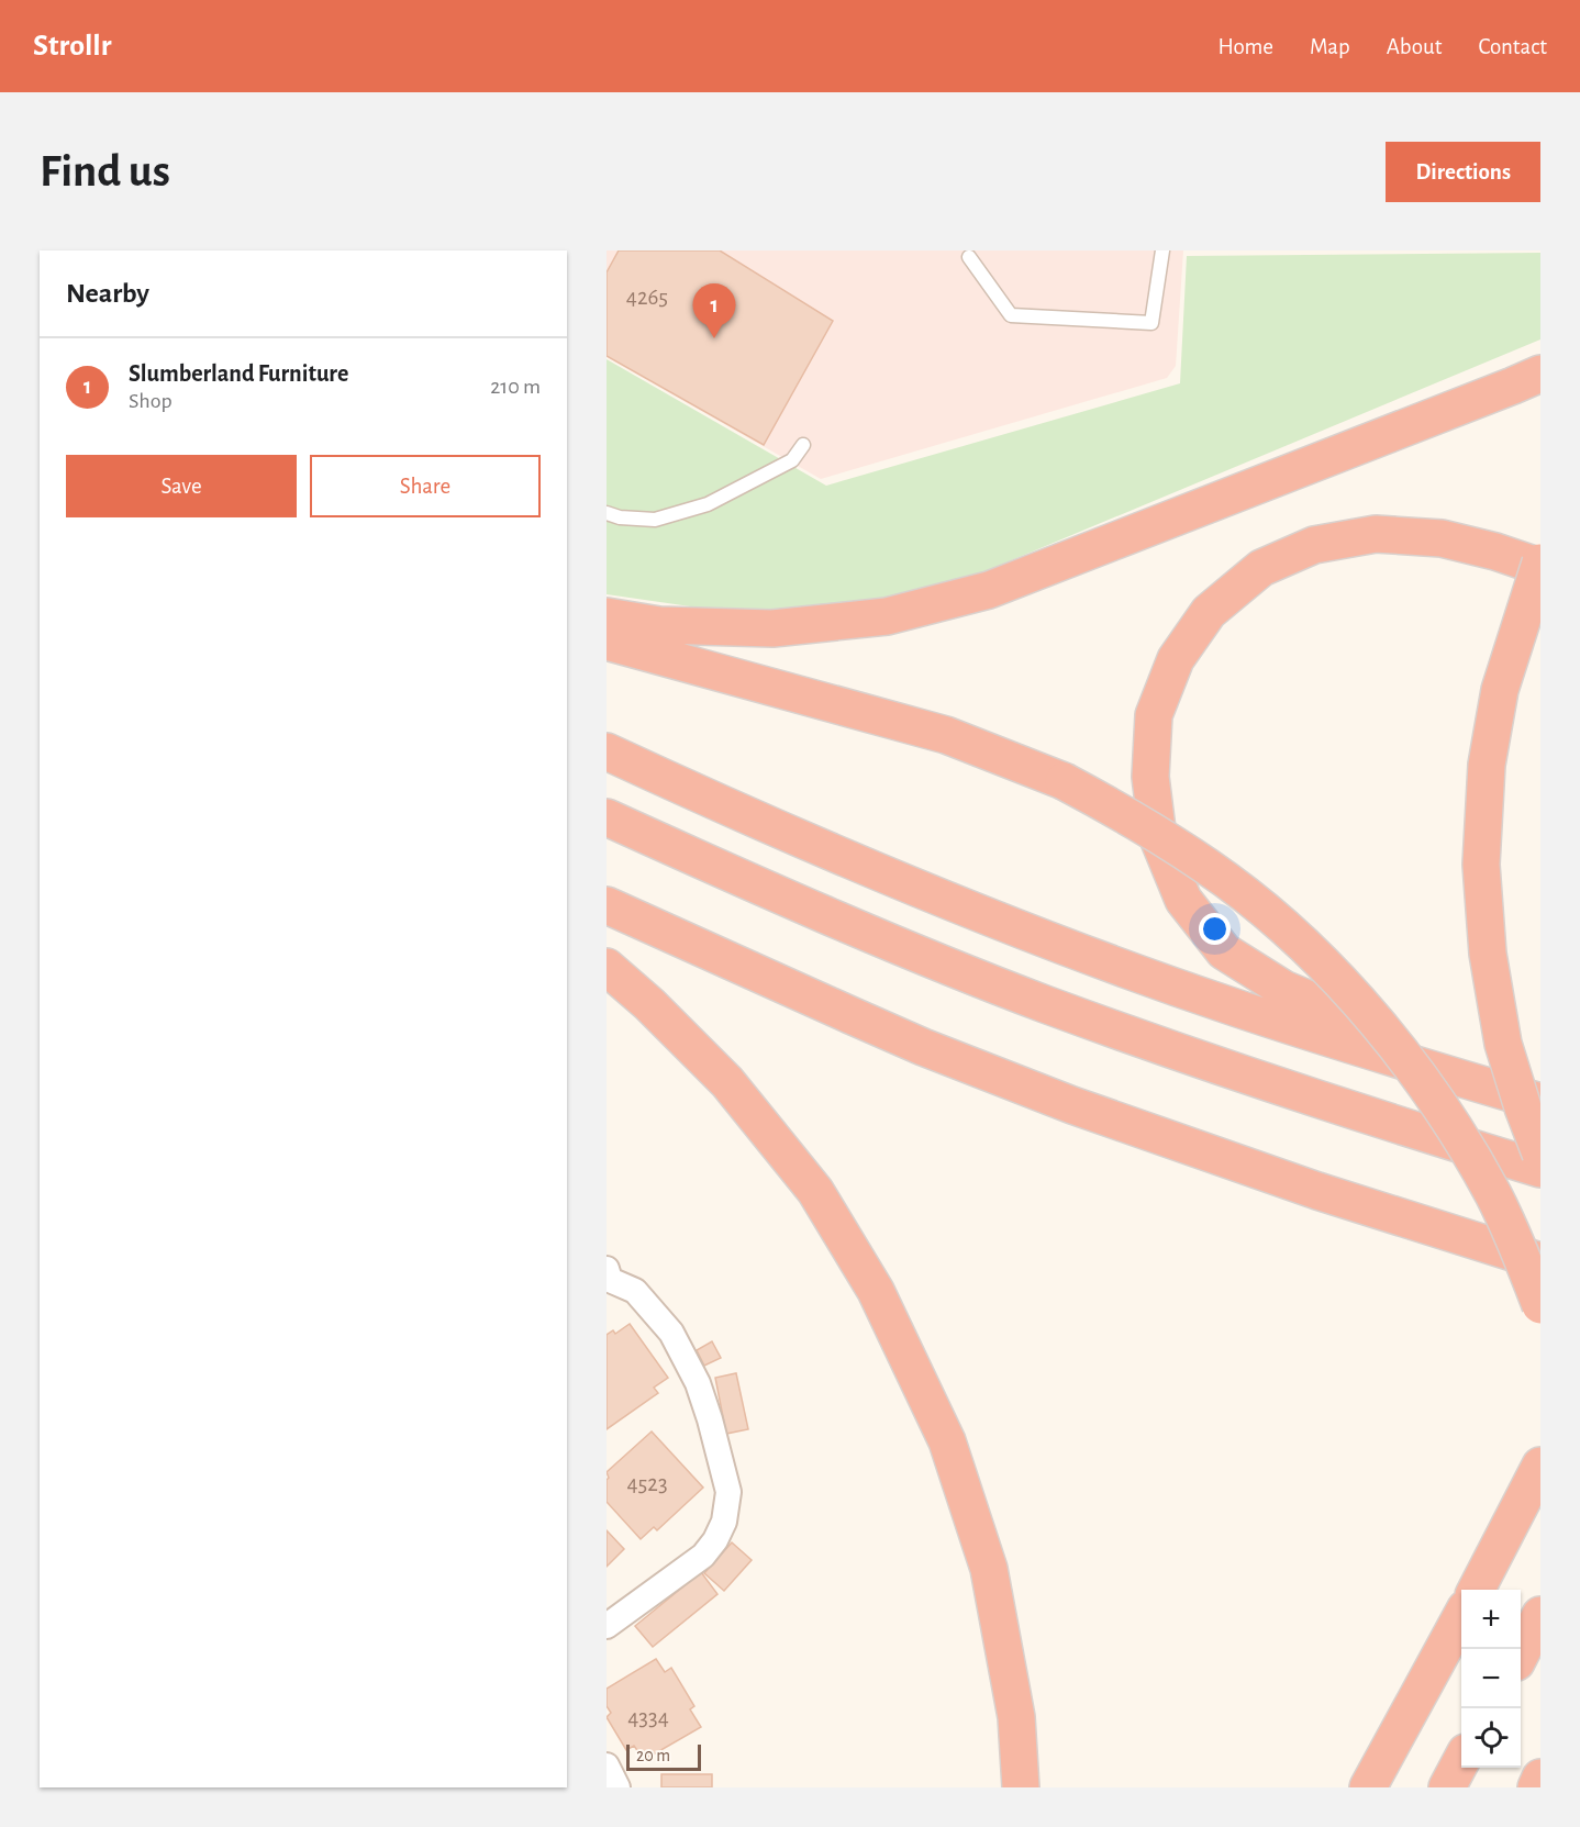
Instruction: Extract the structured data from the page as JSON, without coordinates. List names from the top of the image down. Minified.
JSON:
{"house_numbers":["4265","4523","4334"],"scale_bar":"20 m","page":{"header":"Strollr","nav":["Home","Map","About","Contact"],"buttons":["Directions",["Save","Share"]],"title":"Find us","heading":"Nearby","pins":"1","list":[{"mark":"1","name":"Slumberland Furniture","note":"Shop","value":"210 m"}],"map_buttons":["+","−"],"scale":"20 m"}}
